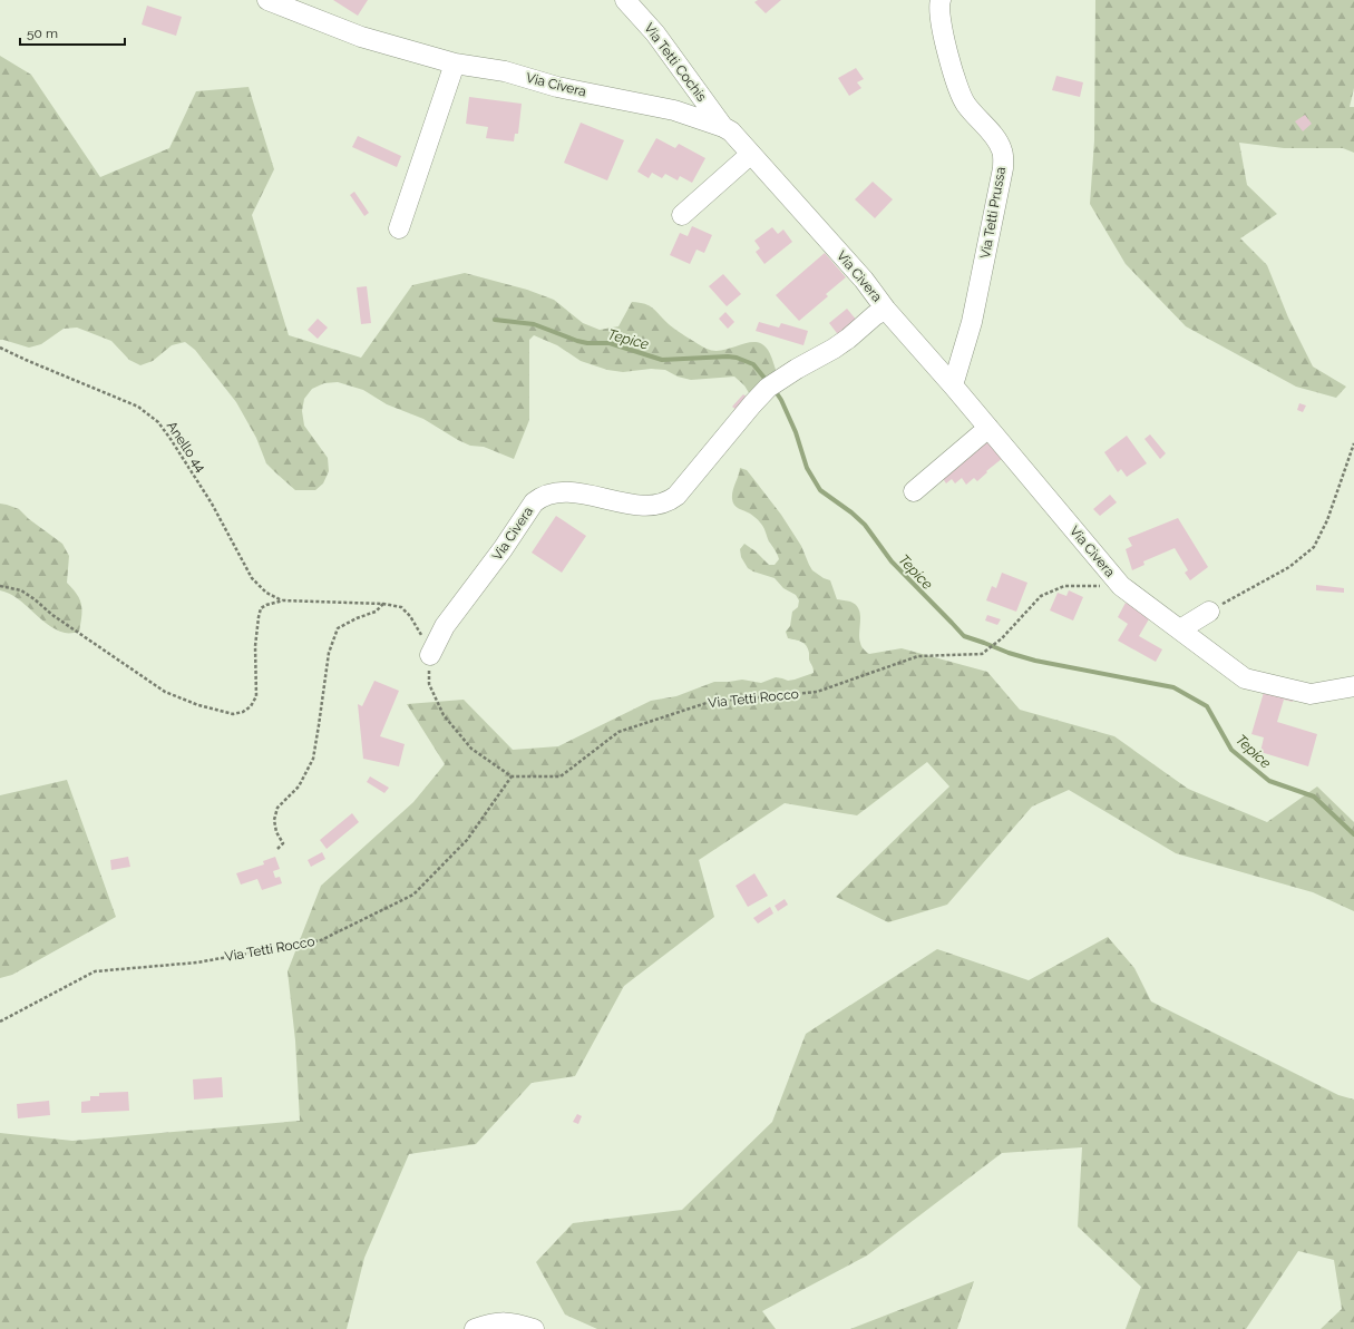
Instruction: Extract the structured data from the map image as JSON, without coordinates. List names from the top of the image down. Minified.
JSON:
{"streets":{"street":["Via Tetti Cochis","Via Civera","Via Tetti Prussa"],"path":["Anello 44","Via Tetti Rocco"]},"crossings":[["Via Tetti Cochis","Via Civera"],["Via Civera","Via Tetti Prussa"],["Via Civera","Via Tetti Rocco"]],"water":["Tepice"],"scale_bar":"50 m"}
